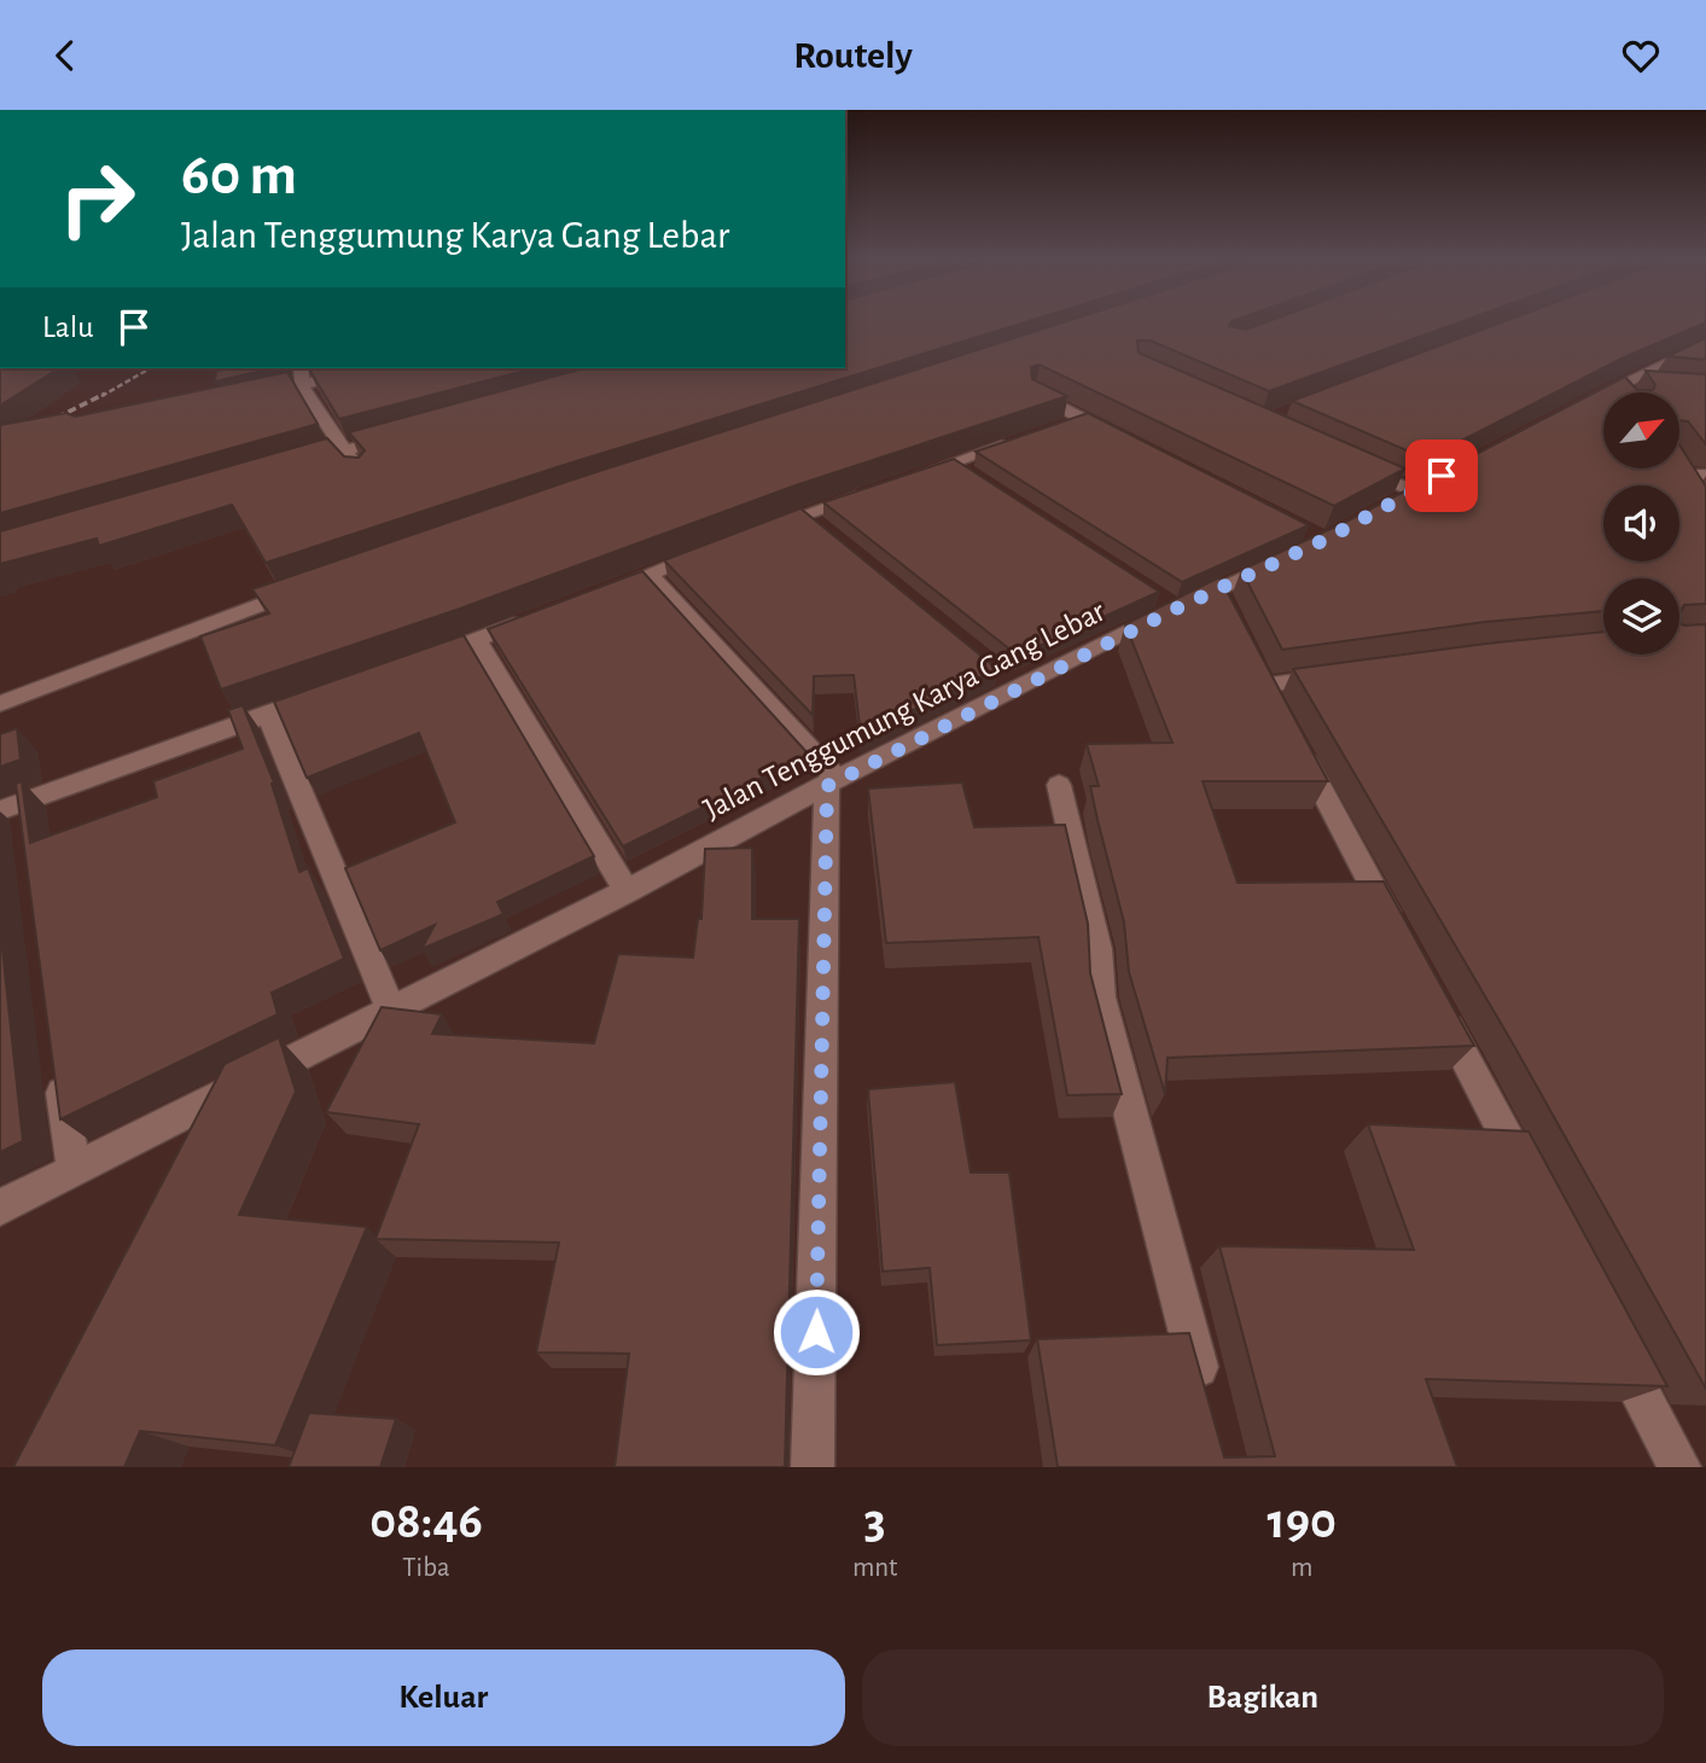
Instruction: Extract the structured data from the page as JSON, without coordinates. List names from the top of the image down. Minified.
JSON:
{"streets":{"street":["Jalan Tenggumung Karya Gang Lebar"]},"north":"top right","page":{"header":"Routely","turn":["60 m","Jalan Tenggumung Karya Gang Lebar"],"then":"Lalu","eta":["08:46","Tiba","3","mnt","190","m"],"buttons":["Keluar","Bagikan"]}}
